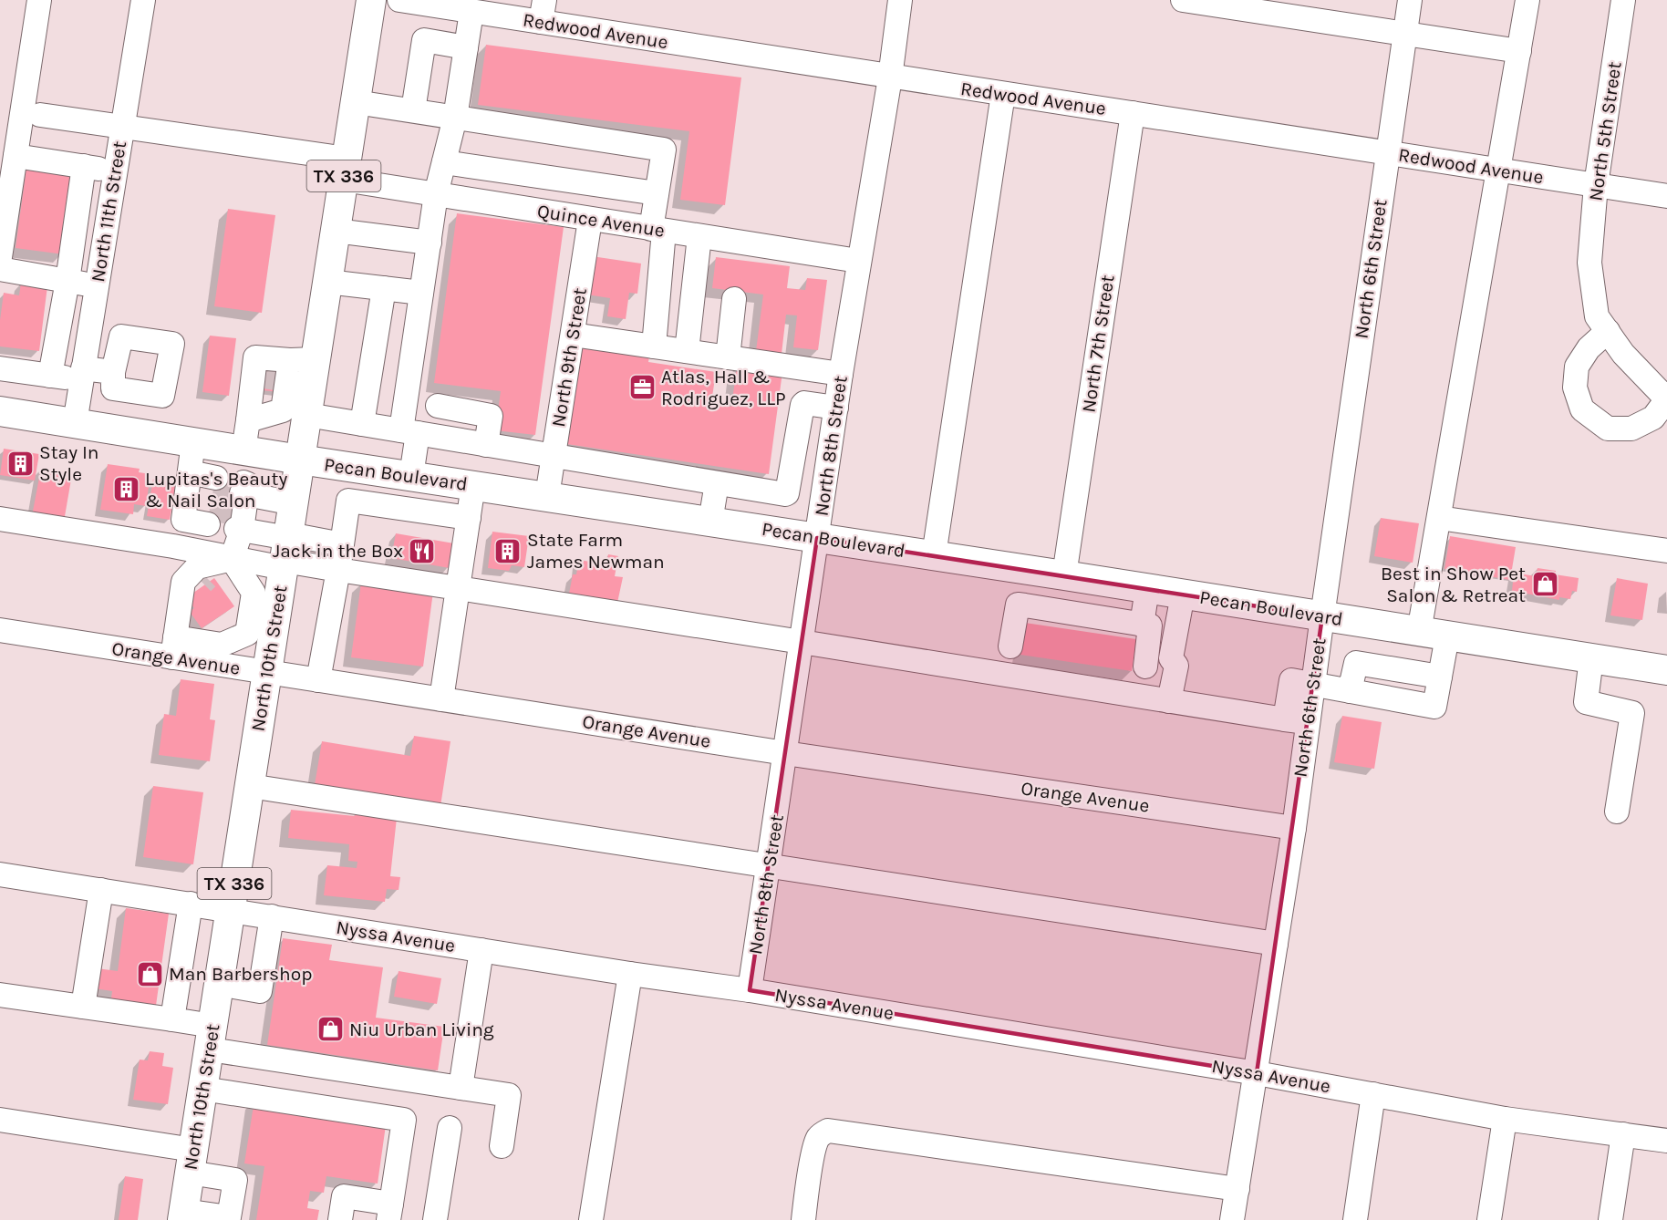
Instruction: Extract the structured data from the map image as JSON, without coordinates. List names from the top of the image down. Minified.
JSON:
{"streets":{"main road":["TX 336","Pecan Boulevard","North 10th Street"],"street":["Redwood Avenue","North 5th Street","North 11th Street","Quince Avenue","North 6th Street","North 7th Street","North 9th Street","North 8th Street","Orange Avenue","Nyssa Avenue"]},"crossings":[["Redwood Avenue","North 5th Street"],["Redwood Avenue","North 6th Street"],["Redwood Avenue","North 7th Street"],["Redwood Avenue","North 8th Street"],["North 11th Street","Quince Avenue"],["North 11th Street","Pecan Boulevard"],["Quince Avenue","North 9th Street"],["Quince Avenue","North 8th Street"],["Quince Avenue","North 10th Street"],["North 6th Street","Pecan Boulevard"],["North 6th Street","Orange Avenue"],["North 6th Street","Nyssa Avenue"],["North 7th Street","Pecan Boulevard"],["North 9th Street","Pecan Boulevard"],["North 8th Street","Pecan Boulevard"],["North 8th Street","Orange Avenue"],["North 8th Street","Nyssa Avenue"],["Pecan Boulevard","North 10th Street"],["Orange Avenue","North 10th Street"],["North 10th Street","Nyssa Avenue"]],"places":{"office":["Atlas, Hall & Rodriguez, LLP"],"building":["Stay In Style","Lupitas's Beauty & Nail Salon","State Farm James Newman"],"restaurant":["Jack in the Box"],"shop":["Best in Show Pet Salon & Retreat","Man Barbershop","Niu Urban Living"]}}
